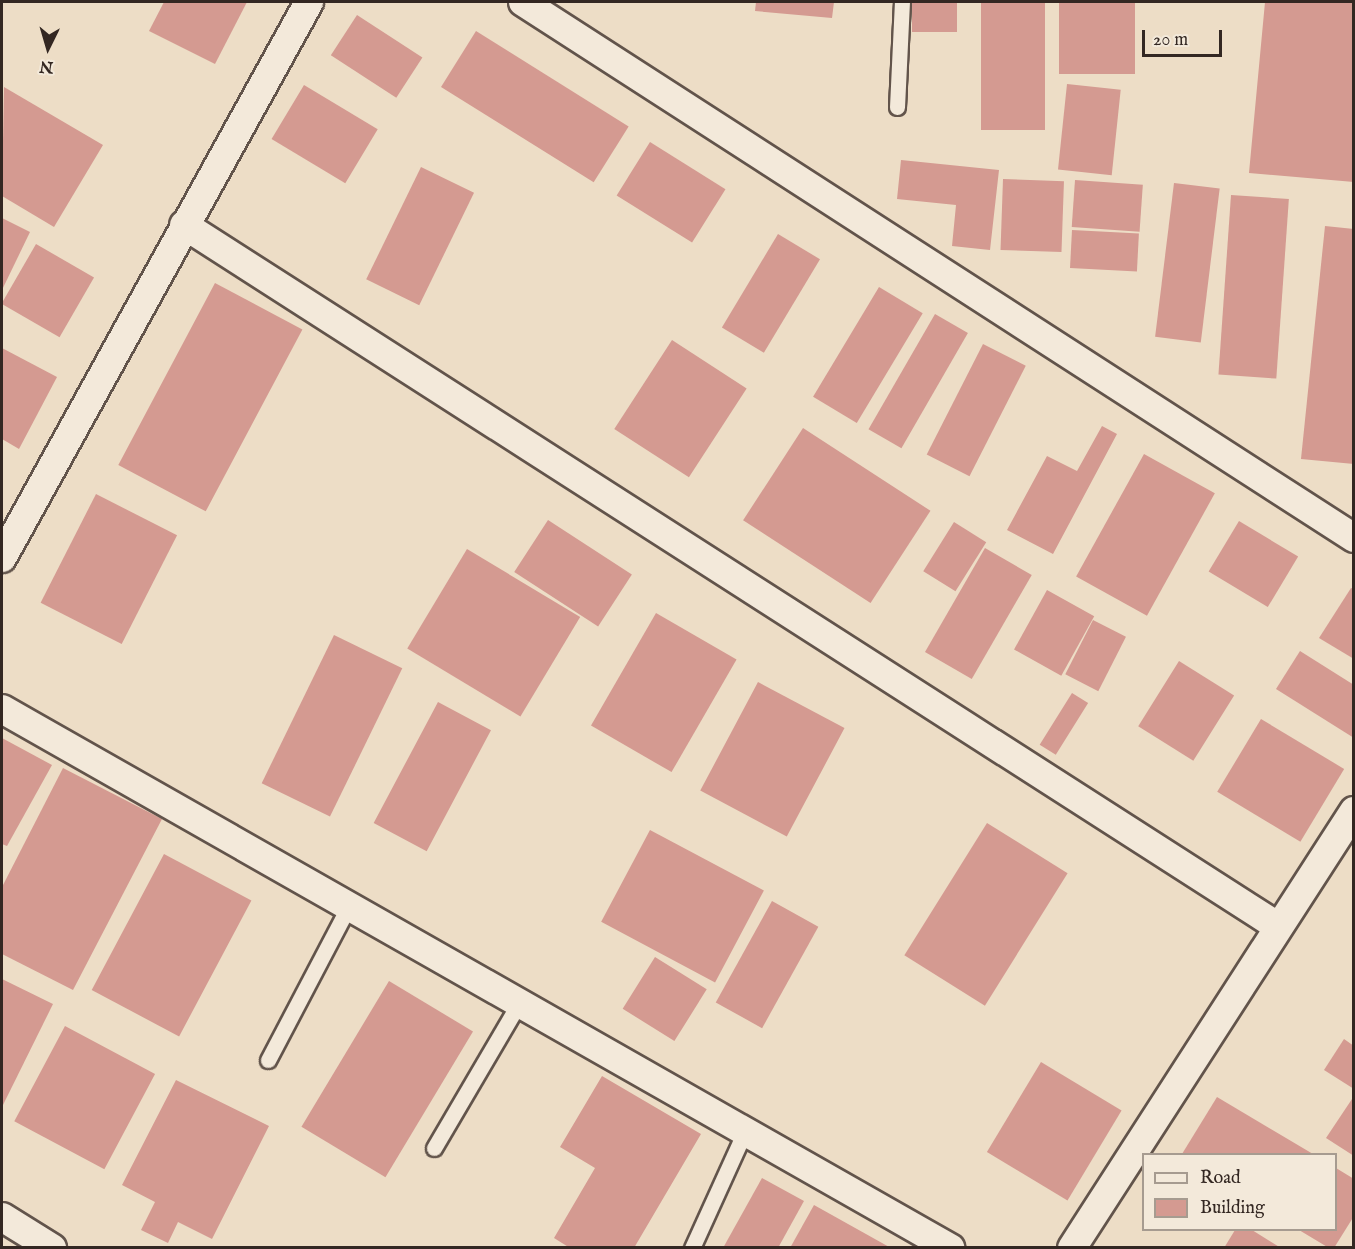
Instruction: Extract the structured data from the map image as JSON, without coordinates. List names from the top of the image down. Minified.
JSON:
{"legend":["Road","Building"],"scale_bar":"20 m","north":"bottom"}
